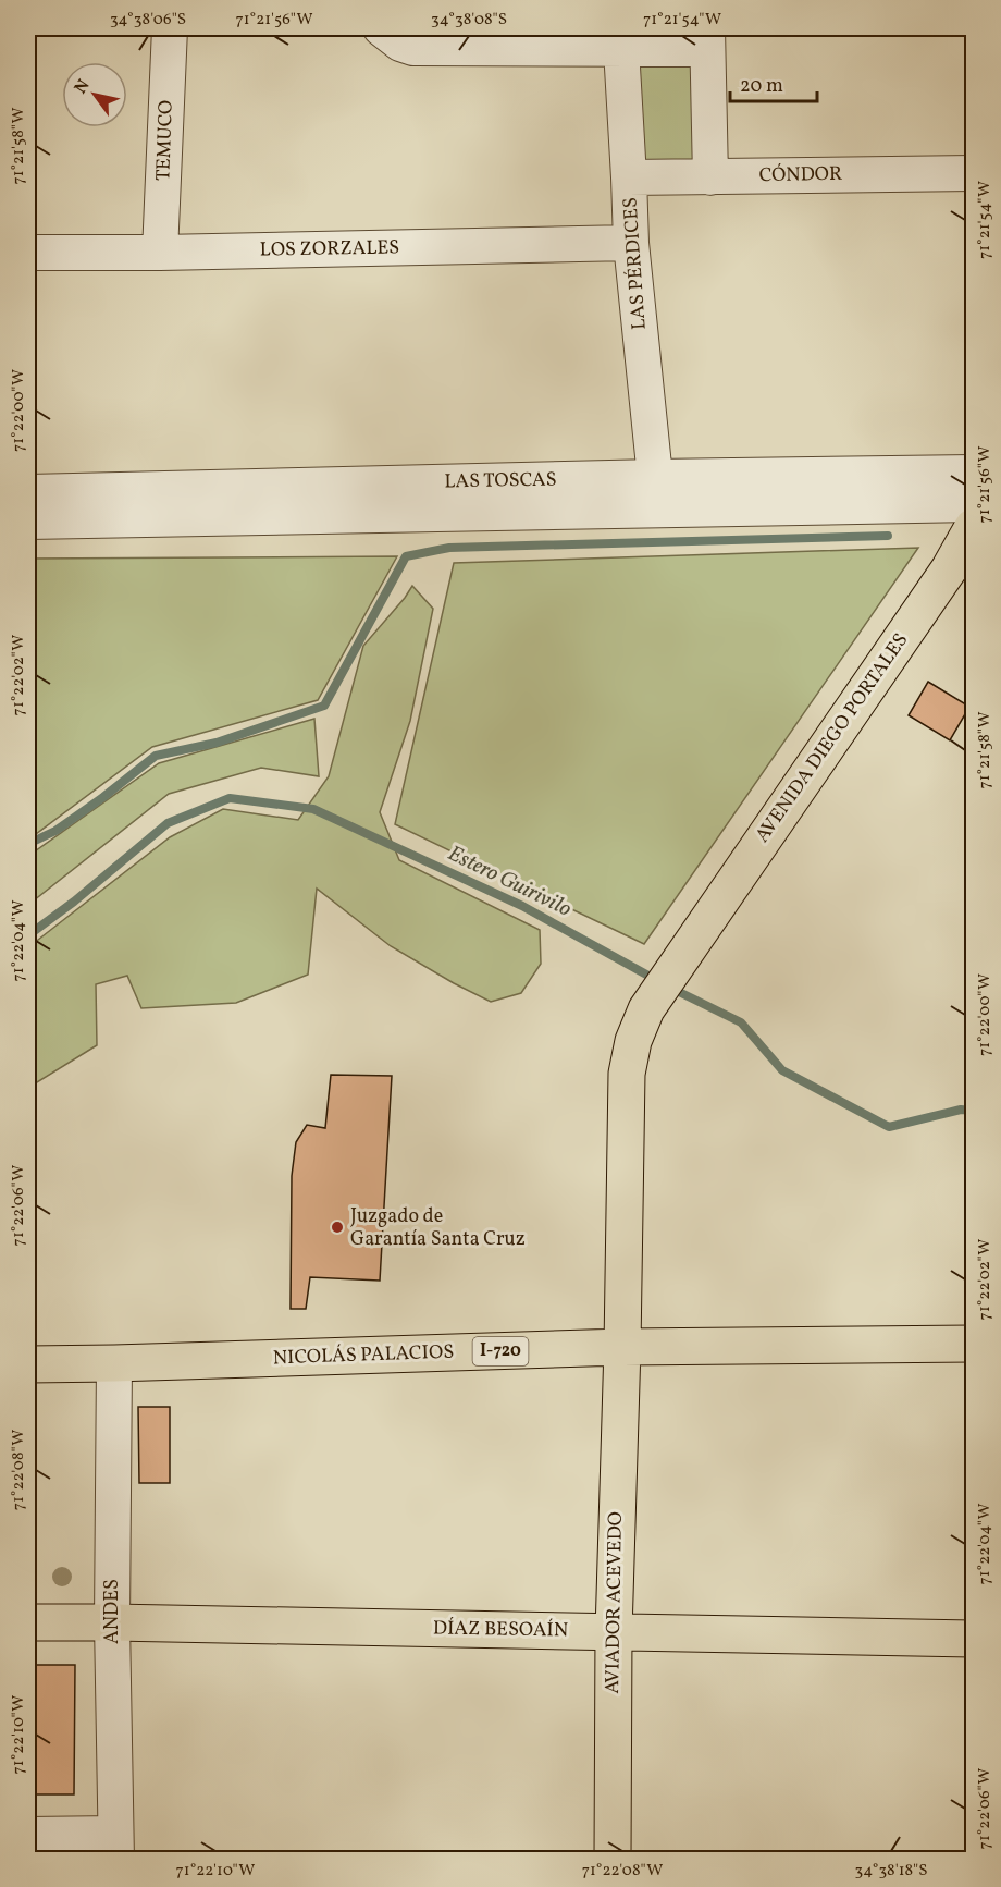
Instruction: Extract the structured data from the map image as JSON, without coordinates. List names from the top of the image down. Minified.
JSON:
{"streets":{"main road":["AVENIDA DIEGO PORTALES","I-720","NICOLÁS PALACIOS","AVIADOR ACEVEDO","DÍAZ BESOAÍN"],"street":["TEMUCO","CÓNDOR","LOS ZORZALES","LAS PÉRDICES","LAS TOSCAS","ANDES"]},"crossings":[["TEMUCO","LOS ZORZALES"],["CÓNDOR","LAS PÉRDICES"],["LOS ZORZALES","LAS PÉRDICES"],["LAS PÉRDICES","LAS TOSCAS"],["AVENIDA DIEGO PORTALES","NICOLÁS PALACIOS"],["AVENIDA DIEGO PORTALES","AVIADOR ACEVEDO"],["NICOLÁS PALACIOS","AVIADOR ACEVEDO"],["NICOLÁS PALACIOS","ANDES"],["AVIADOR ACEVEDO","DÍAZ BESOAÍN"],["ANDES","DÍAZ BESOAÍN"]],"water":["Estero Guirivilo"],"places":["Juzgado de Garantía Santa Cruz"],"scale_bar":"20 m","north":"top left","coordinates":["34°38'06\"S","71°21'56\"W","34°38'08\"S","71°21'54\"W","71°21'58\"W","71°22'00\"W","71°22'02\"W","71°22'04\"W","71°22'06\"W","71°22'08\"W","71°22'10\"W","34°38'18\"S"]}
